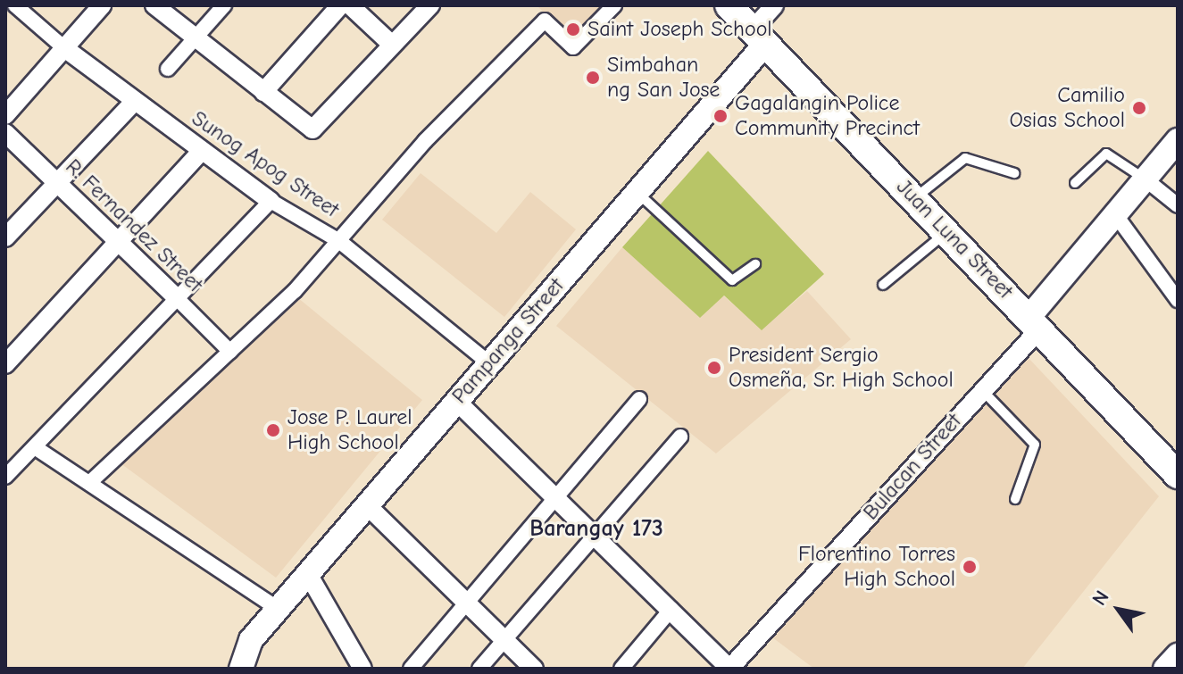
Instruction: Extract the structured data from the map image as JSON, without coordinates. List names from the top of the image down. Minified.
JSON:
{"streets":{"main road":["Juan Luna Street"],"street":["Sunog Apog Street","R. Fernandez Street","Pampanga Street","Bulacan Street"]},"crossings":[["Sunog Apog Street","Pampanga Street"],["Juan Luna Street","Pampanga Street"],["Juan Luna Street","Bulacan Street"]],"districts":["Barangay 173"],"places":["Saint Joseph School","Simbahan ng San Jose","Camilio Osias School","Gagalangin Police Community Precinct","President Sergio Osmeña, Sr. High School","Jose P. Laurel High School","Florentino Torres High School"],"north":"top left"}
